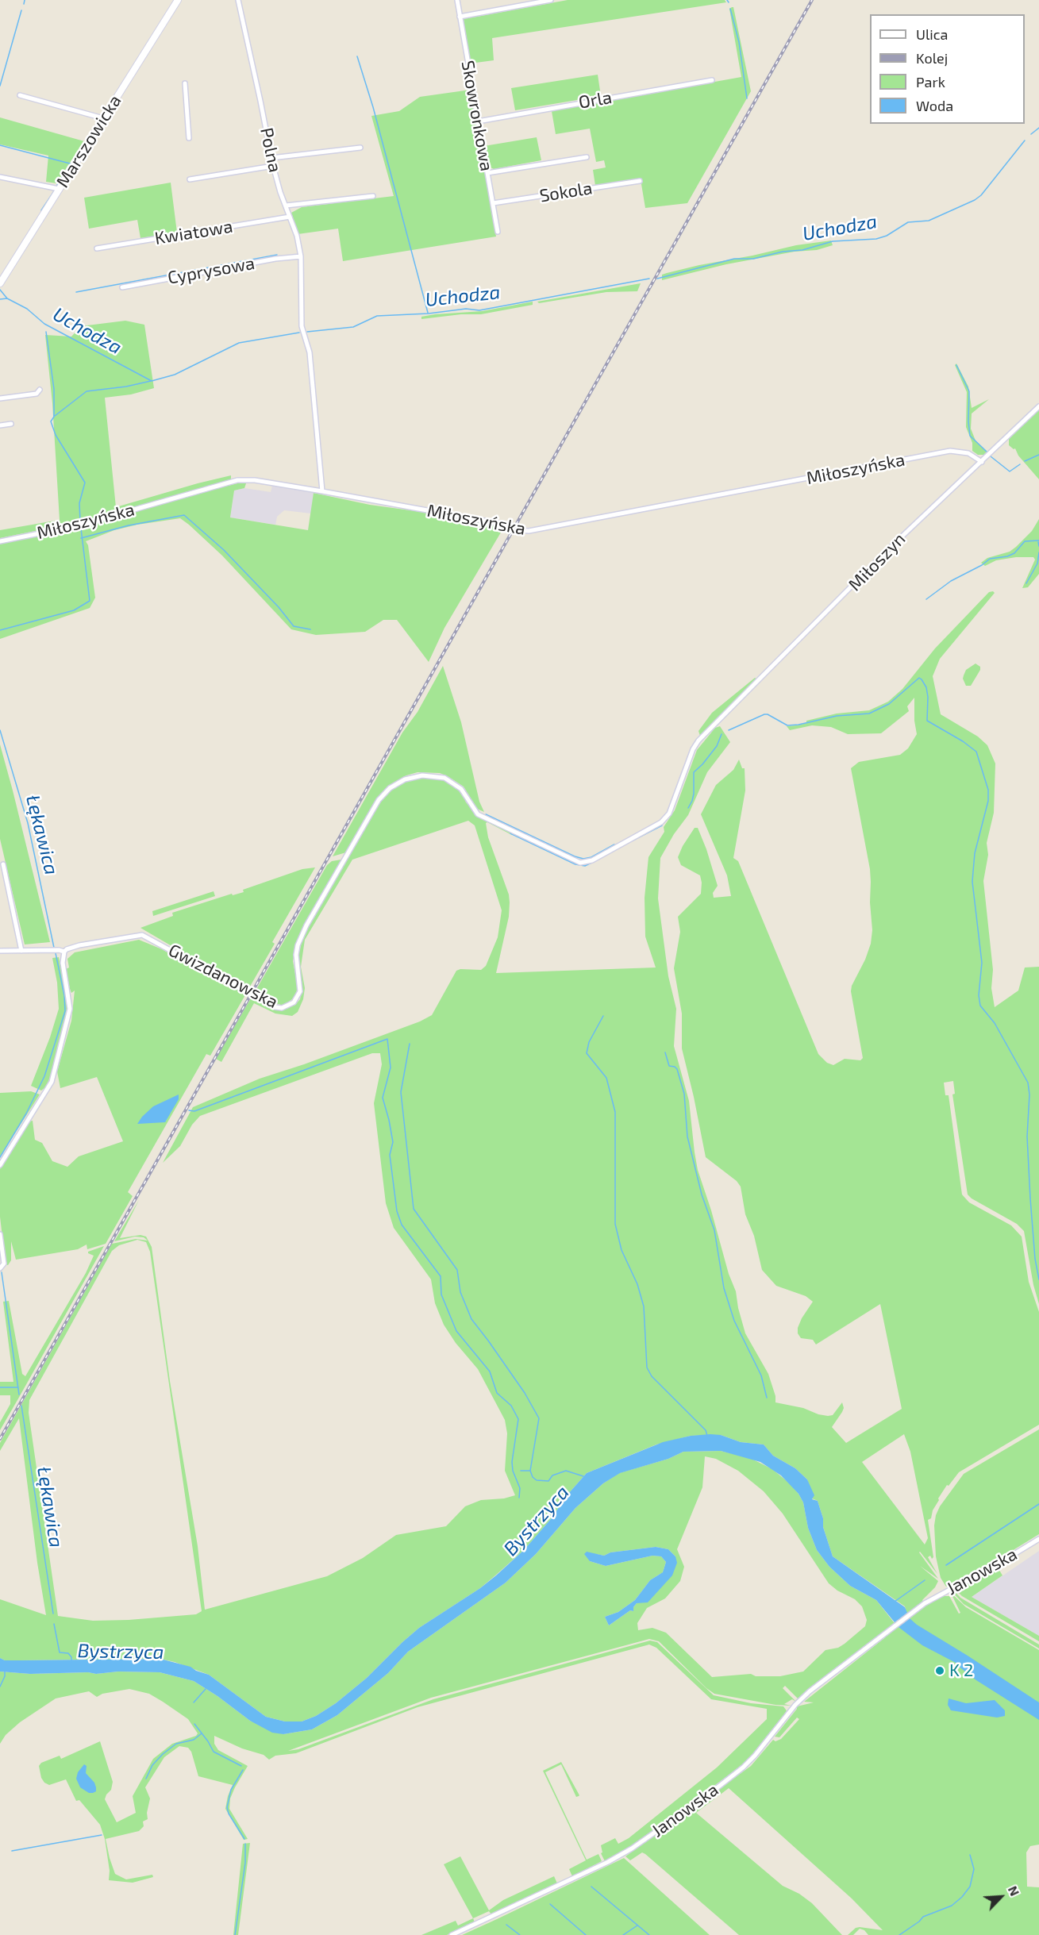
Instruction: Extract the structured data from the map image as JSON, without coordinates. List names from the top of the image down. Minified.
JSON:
{"streets":{"street":["Orla","Skowronkowa","Marszowicka","Polna","Sokola","Kwiatowa","Cyprysowa","Miłoszyńska","Miłoszyn","Gwizdanowska","Janowska"]},"crossings":[["Orla","Skowronkowa"],["Skowronkowa","Sokola"],["Polna","Kwiatowa"],["Polna","Cyprysowa"],["Polna","Miłoszyńska"],["Miłoszyńska","Miłoszyn"],["Miłoszyn","Gwizdanowska"]],"water":["Uchodza","Łękawica","Bystrzyca"],"places":["K 2"],"legend":["Ulica","Kolej","Park","Woda"],"north":"top right"}
